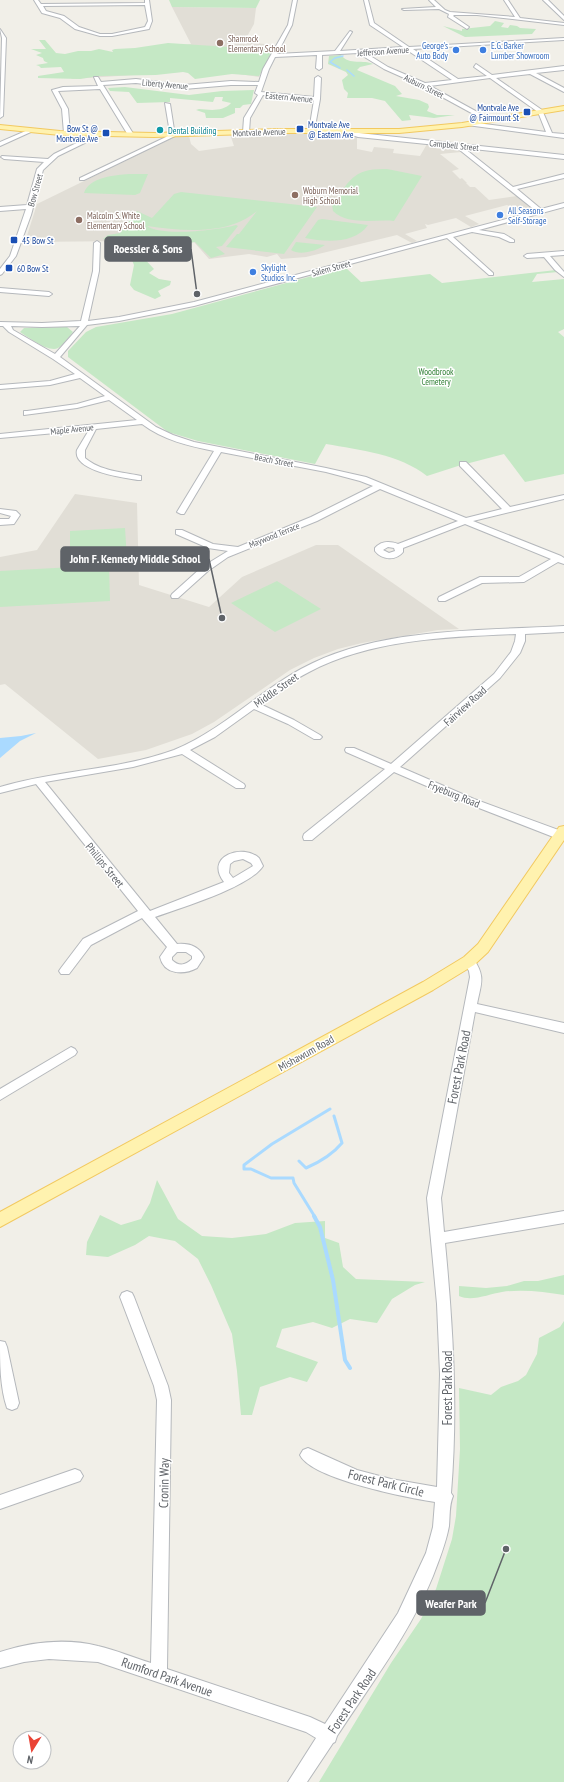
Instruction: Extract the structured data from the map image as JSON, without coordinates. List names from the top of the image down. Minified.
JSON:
{"streets":{"main road":["Montvale Avenue","Mishawum Road"],"street":["Jefferson Avenue","Liberty Avenue","Auburn Street","Eastern Avenue","Campbell Street","Bow Street","Salem Street","Maple Avenue","Beach Street","Maywood Terrace","Middle Street","Fairview Road","Fryeburg Road","Phillips Street","Forest Park Road","Cronin Way","Forest Park Circle","Rumford Park Avenue"]},"crossings":[["Jefferson Avenue","Auburn Street"],["Jefferson Avenue","Eastern Avenue"],["Liberty Avenue","Eastern Avenue"],["Liberty Avenue","Montvale Avenue"],["Auburn Street","Montvale Avenue"],["Eastern Avenue","Montvale Avenue"],["Montvale Avenue","Campbell Street"],["Montvale Avenue","Bow Street"],["Salem Street","Beach Street"],["Maple Avenue","Beach Street"],["Beach Street","Maywood Terrace"],["Middle Street","Fairview Road"],["Middle Street","Phillips Street"],["Fairview Road","Fryeburg Road"],["Fryeburg Road","Mishawum Road"],["Mishawum Road","Forest Park Road"],["Forest Park Road","Forest Park Circle"],["Forest Park Road","Rumford Park Avenue"],["Cronin Way","Rumford Park Avenue"]],"parks":["Woodbrook Cemetery"],"places":{"other":["Shamrock Elementary School","George's Auto Body","E.G. Barker Lumber Showroom","Dental Building","Woburn Memorial High School","All Seasons Self-Storage","Malcolm S. White Elementary School","Skylight Studios Inc.","Roessler & Sons","John F. Kennedy Middle School","Weafer Park"],"transit":["Montvale Ave @ Fairmount St","Montvale Ave @ Eastern Ave","Bow St @ Montvale Ave","45 Bow St","60 Bow St"]},"north":"bottom"}
